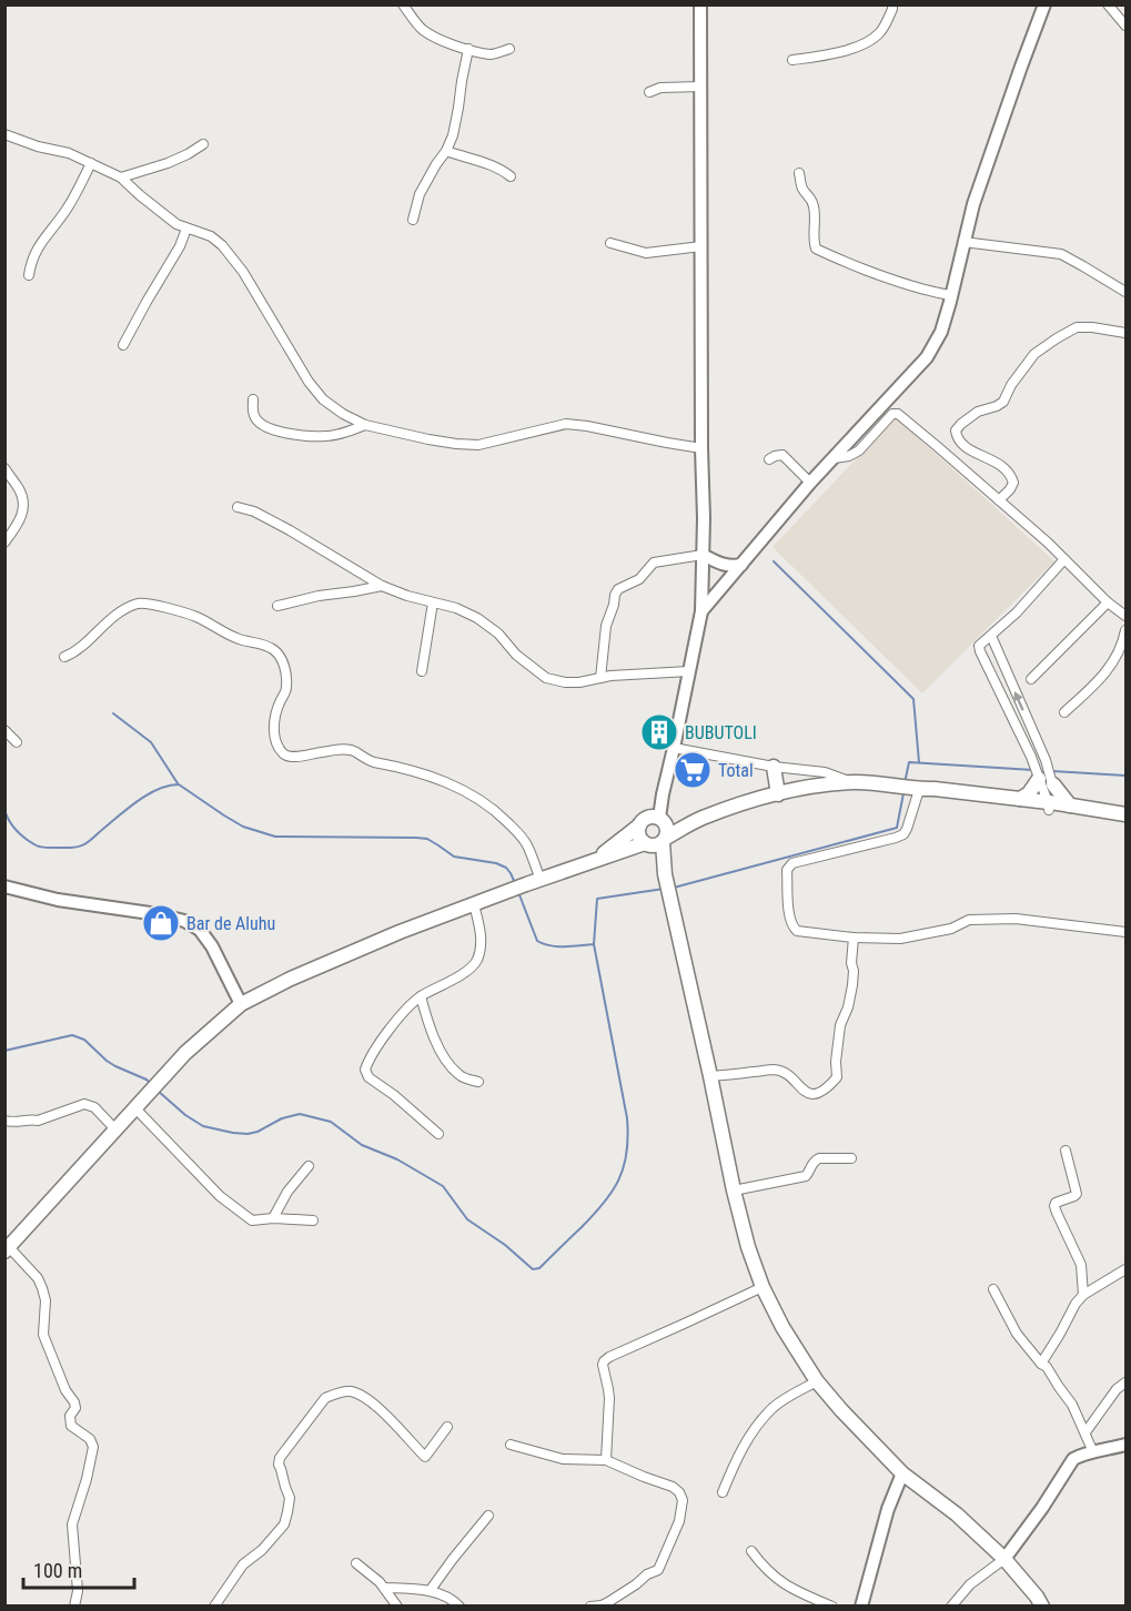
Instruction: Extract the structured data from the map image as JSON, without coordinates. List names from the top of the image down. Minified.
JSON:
{"places":{"building":["BUBUTOLI"],"supermarket":["Total"],"shop":["Bar de Aluhu"]},"scale_bar":"100 m"}
